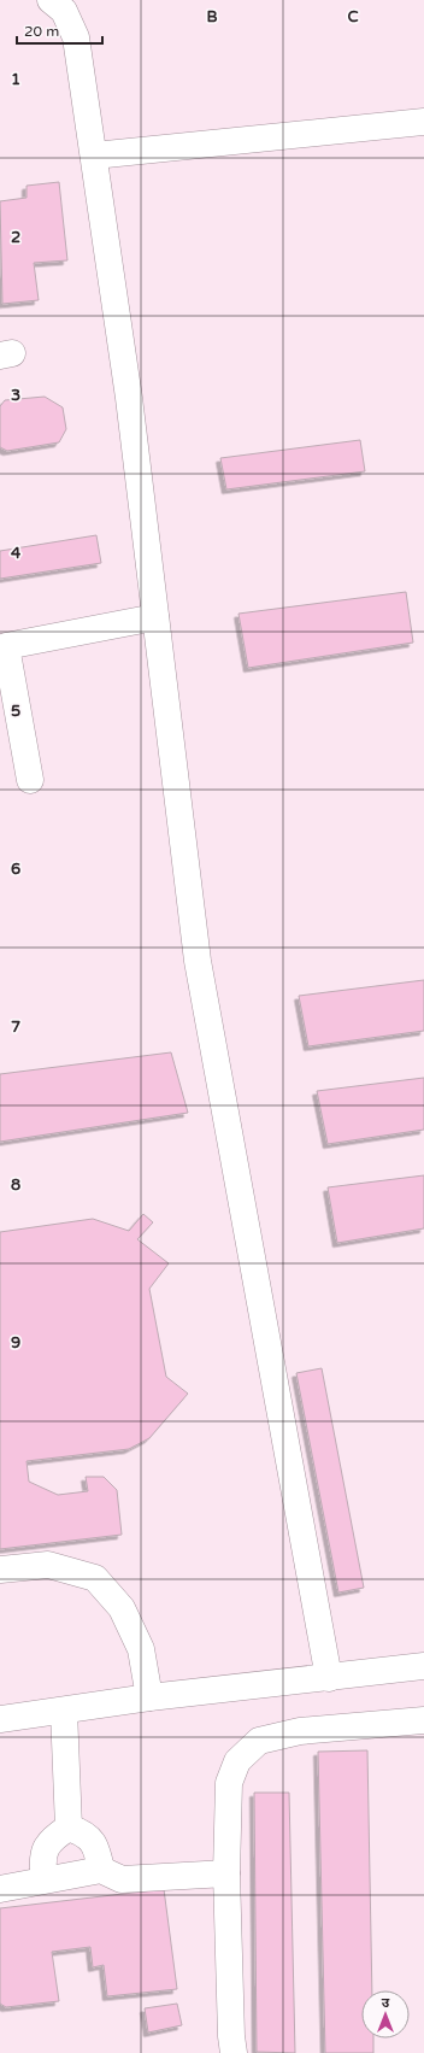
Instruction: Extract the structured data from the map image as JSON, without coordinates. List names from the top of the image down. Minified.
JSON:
{"scale_bar":"20 m","north":"top","grid":{"columns":["B","C"],"rows":["1","2","3","4","5","6","7","8","9"]}}
